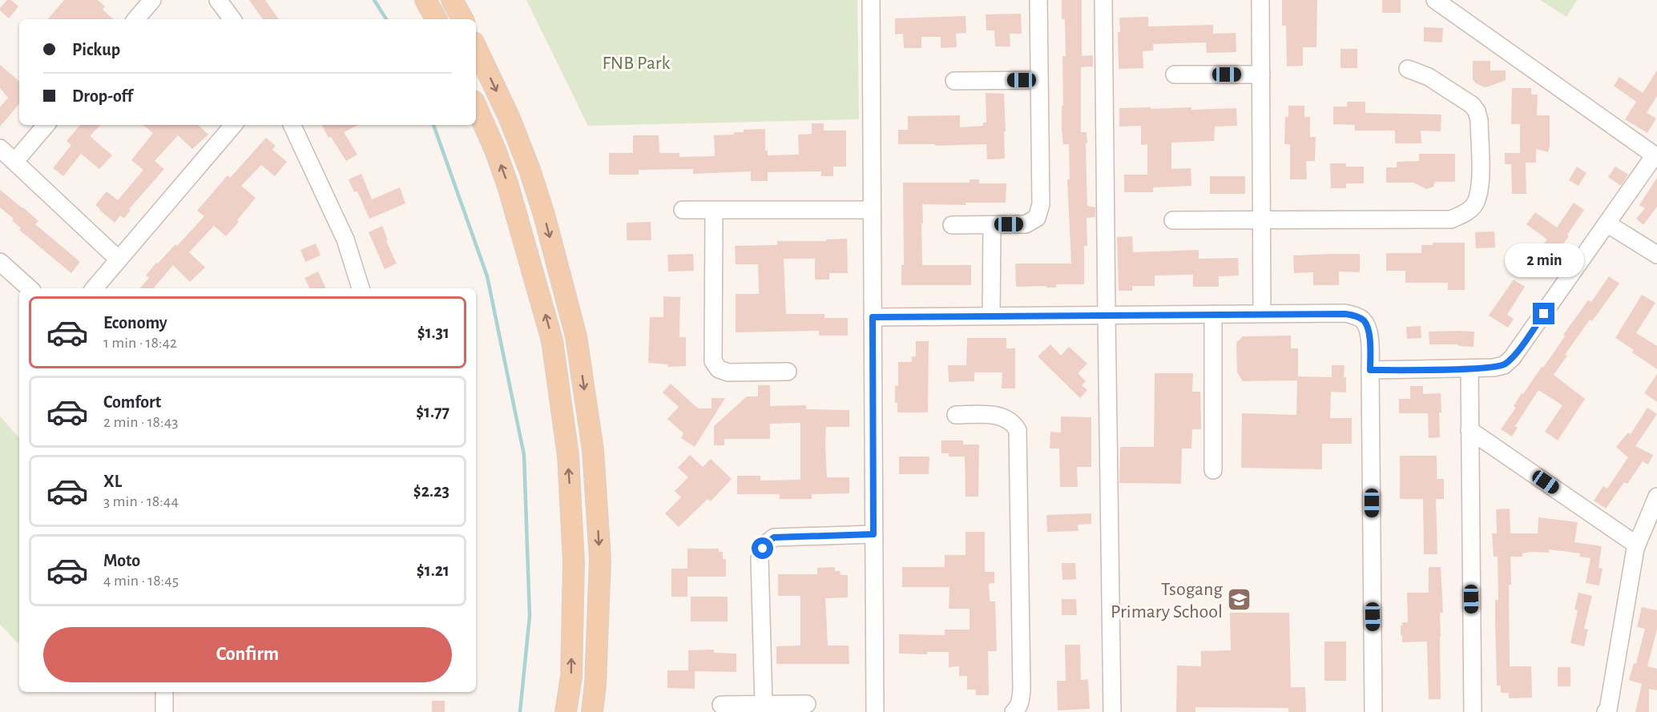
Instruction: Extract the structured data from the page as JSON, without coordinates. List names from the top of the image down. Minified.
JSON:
{"parks":["FNB Park"],"places":{"school or university":["Tsogang Primary School"]},"page":{"banner":["Pickup","Drop-off"],"bubble":"2 min","list":[{"name":"Economy","note":"1 min · 18:42","value":"$1.31"},{"name":"Comfort","note":"2 min · 18:43","value":"$1.77"},{"name":"XL","note":"3 min · 18:44","value":"$2.23"},{"name":"Moto","note":"4 min · 18:45","value":"$1.21"}],"buttons":"Confirm"}}
